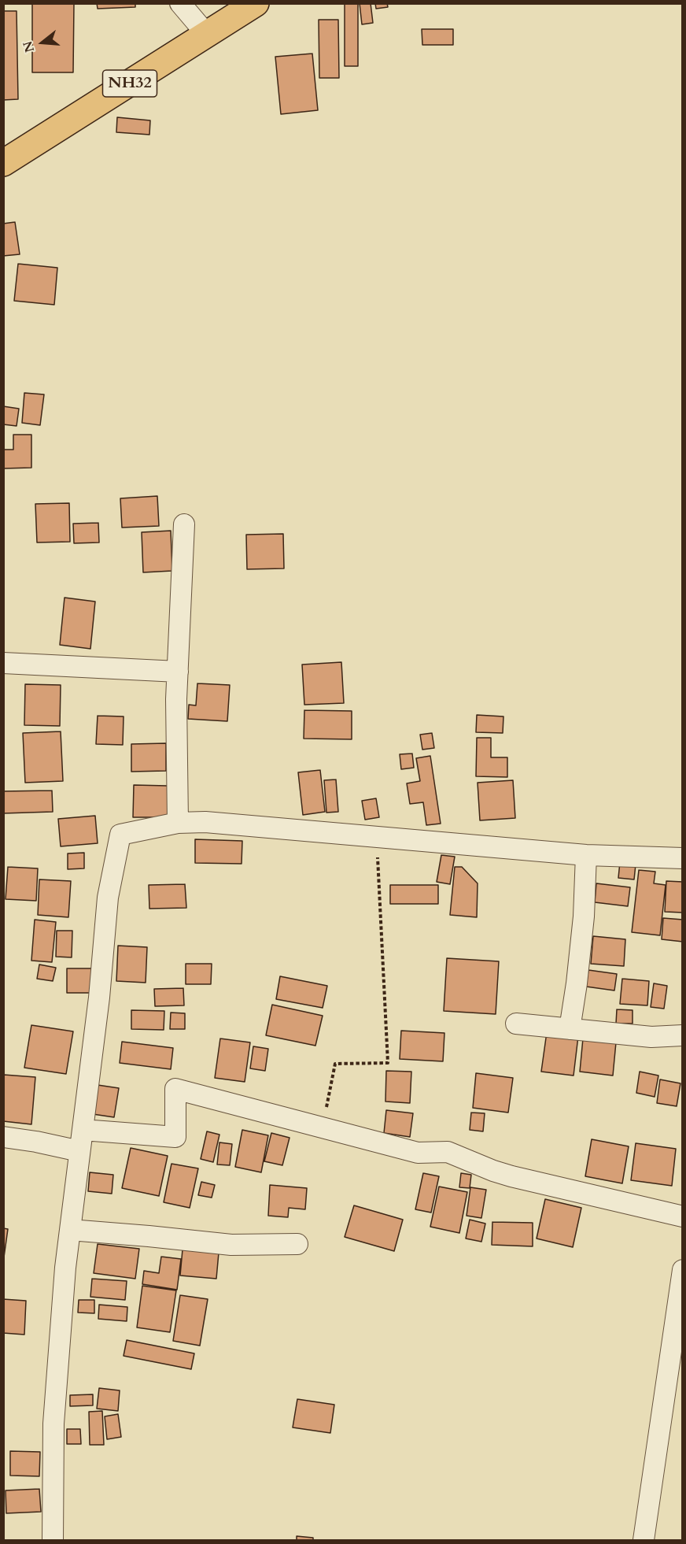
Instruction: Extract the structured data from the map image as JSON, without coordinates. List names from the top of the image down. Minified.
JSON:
{"streets":{"main road":["NH32"]},"north":"left"}
